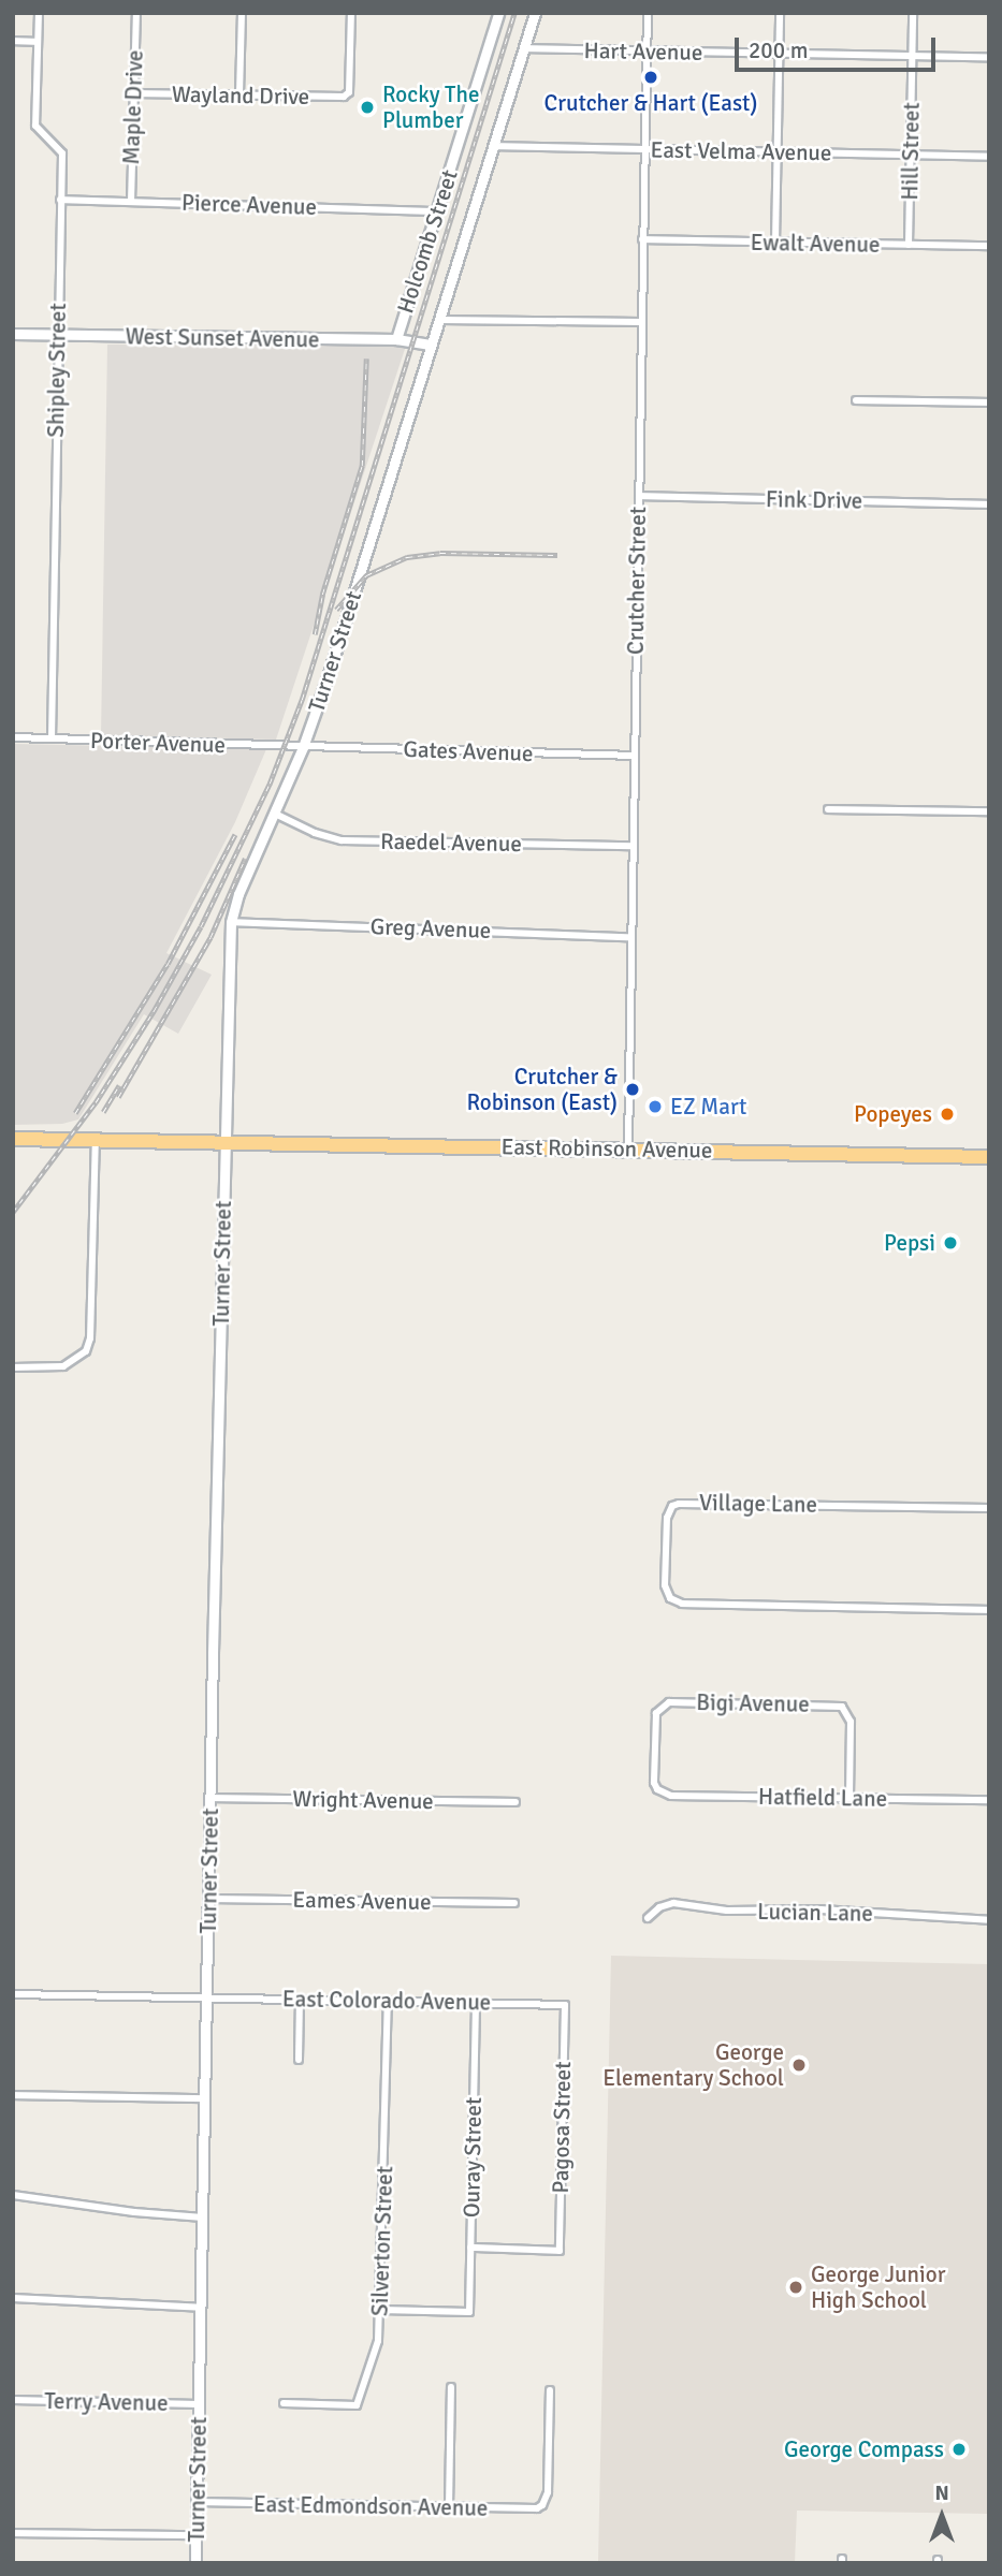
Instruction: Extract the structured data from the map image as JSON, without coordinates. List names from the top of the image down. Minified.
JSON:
{"streets":{"highway":["East Robinson Avenue"],"street":["Hart Avenue","Wayland Drive","Maple Drive","East Velma Avenue","Hill Street","Pierce Avenue","Holcomb Street","Ewalt Avenue","West Sunset Avenue","Shipley Street","Fink Drive","Crutcher Street","Turner Street","Porter Avenue","Gates Avenue","Raedel Avenue","Greg Avenue","Village Lane","Bigi Avenue","Hatfield Lane","Wright Avenue","Eames Avenue","Lucian Lane","East Colorado Avenue","Pagosa Street","Ouray Street","Silverton Street","Terry Avenue","East Edmondson Avenue"]},"crossings":[["Hart Avenue","Hill Street"],["Hart Avenue","Crutcher Street"],["Hart Avenue","Turner Street"],["Wayland Drive","Maple Drive"],["Maple Drive","Pierce Avenue"],["East Velma Avenue","Hill Street"],["East Velma Avenue","Crutcher Street"],["East Velma Avenue","Turner Street"],["Hill Street","Ewalt Avenue"],["Pierce Avenue","Holcomb Street"],["Pierce Avenue","Shipley Street"],["Holcomb Street","West Sunset Avenue"],["Ewalt Avenue","Crutcher Street"],["West Sunset Avenue","Shipley Street"],["West Sunset Avenue","Turner Street"],["Shipley Street","Porter Avenue"],["Fink Drive","Crutcher Street"],["Crutcher Street","Gates Avenue"],["Crutcher Street","Raedel Avenue"],["Crutcher Street","Greg Avenue"],["Crutcher Street","East Robinson Avenue"],["Turner Street","Porter Avenue"],["Turner Street","Gates Avenue"],["Turner Street","Raedel Avenue"],["Turner Street","Greg Avenue"],["Turner Street","East Robinson Avenue"],["Turner Street","Wright Avenue"],["Turner Street","Eames Avenue"],["Turner Street","East Colorado Avenue"],["Turner Street","Terry Avenue"],["Turner Street","East Edmondson Avenue"],["Porter Avenue","Gates Avenue"],["Bigi Avenue","Hatfield Lane"],["East Colorado Avenue","Pagosa Street"],["East Colorado Avenue","Ouray Street"],["East Colorado Avenue","Silverton Street"],["Pagosa Street","Ouray Street"],["Ouray Street","Silverton Street"]],"places":["Crutcher & Hart (East)","Rocky The Plumber","Crutcher & Robinson (East)","EZ Mart","Popeyes","Pepsi","George Elementary School","George Junior High School","George Compass"],"scale_bar":"200 m","north":"top"}
